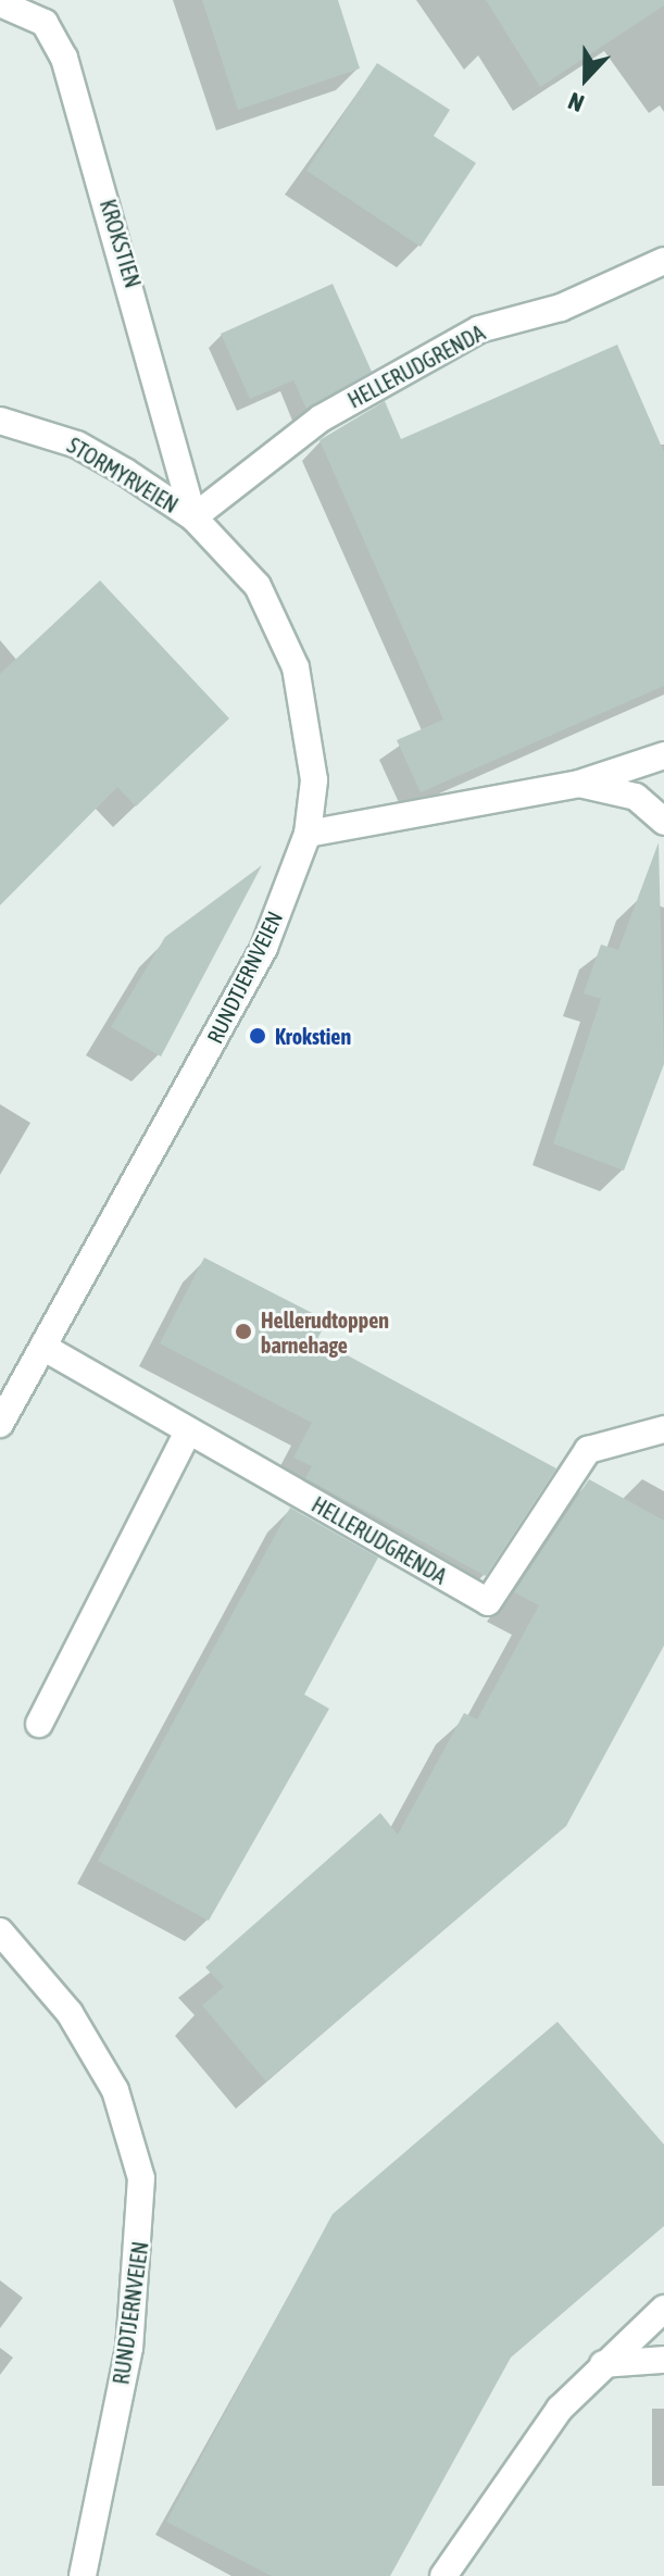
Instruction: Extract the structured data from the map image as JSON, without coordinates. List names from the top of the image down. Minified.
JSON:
{"streets":{"street":["KROKSTIEN","HELLERUDGRENDA","STORMYRVEIEN","RUNDTJERNVEIEN"]},"crossings":[["KROKSTIEN","HELLERUDGRENDA"],["KROKSTIEN","STORMYRVEIEN"],["KROKSTIEN","RUNDTJERNVEIEN"],["HELLERUDGRENDA","STORMYRVEIEN"],["HELLERUDGRENDA","RUNDTJERNVEIEN"],["STORMYRVEIEN","RUNDTJERNVEIEN"]],"places":["Krokstien","Hellerudtoppen barnehage"],"north":"bottom"}
